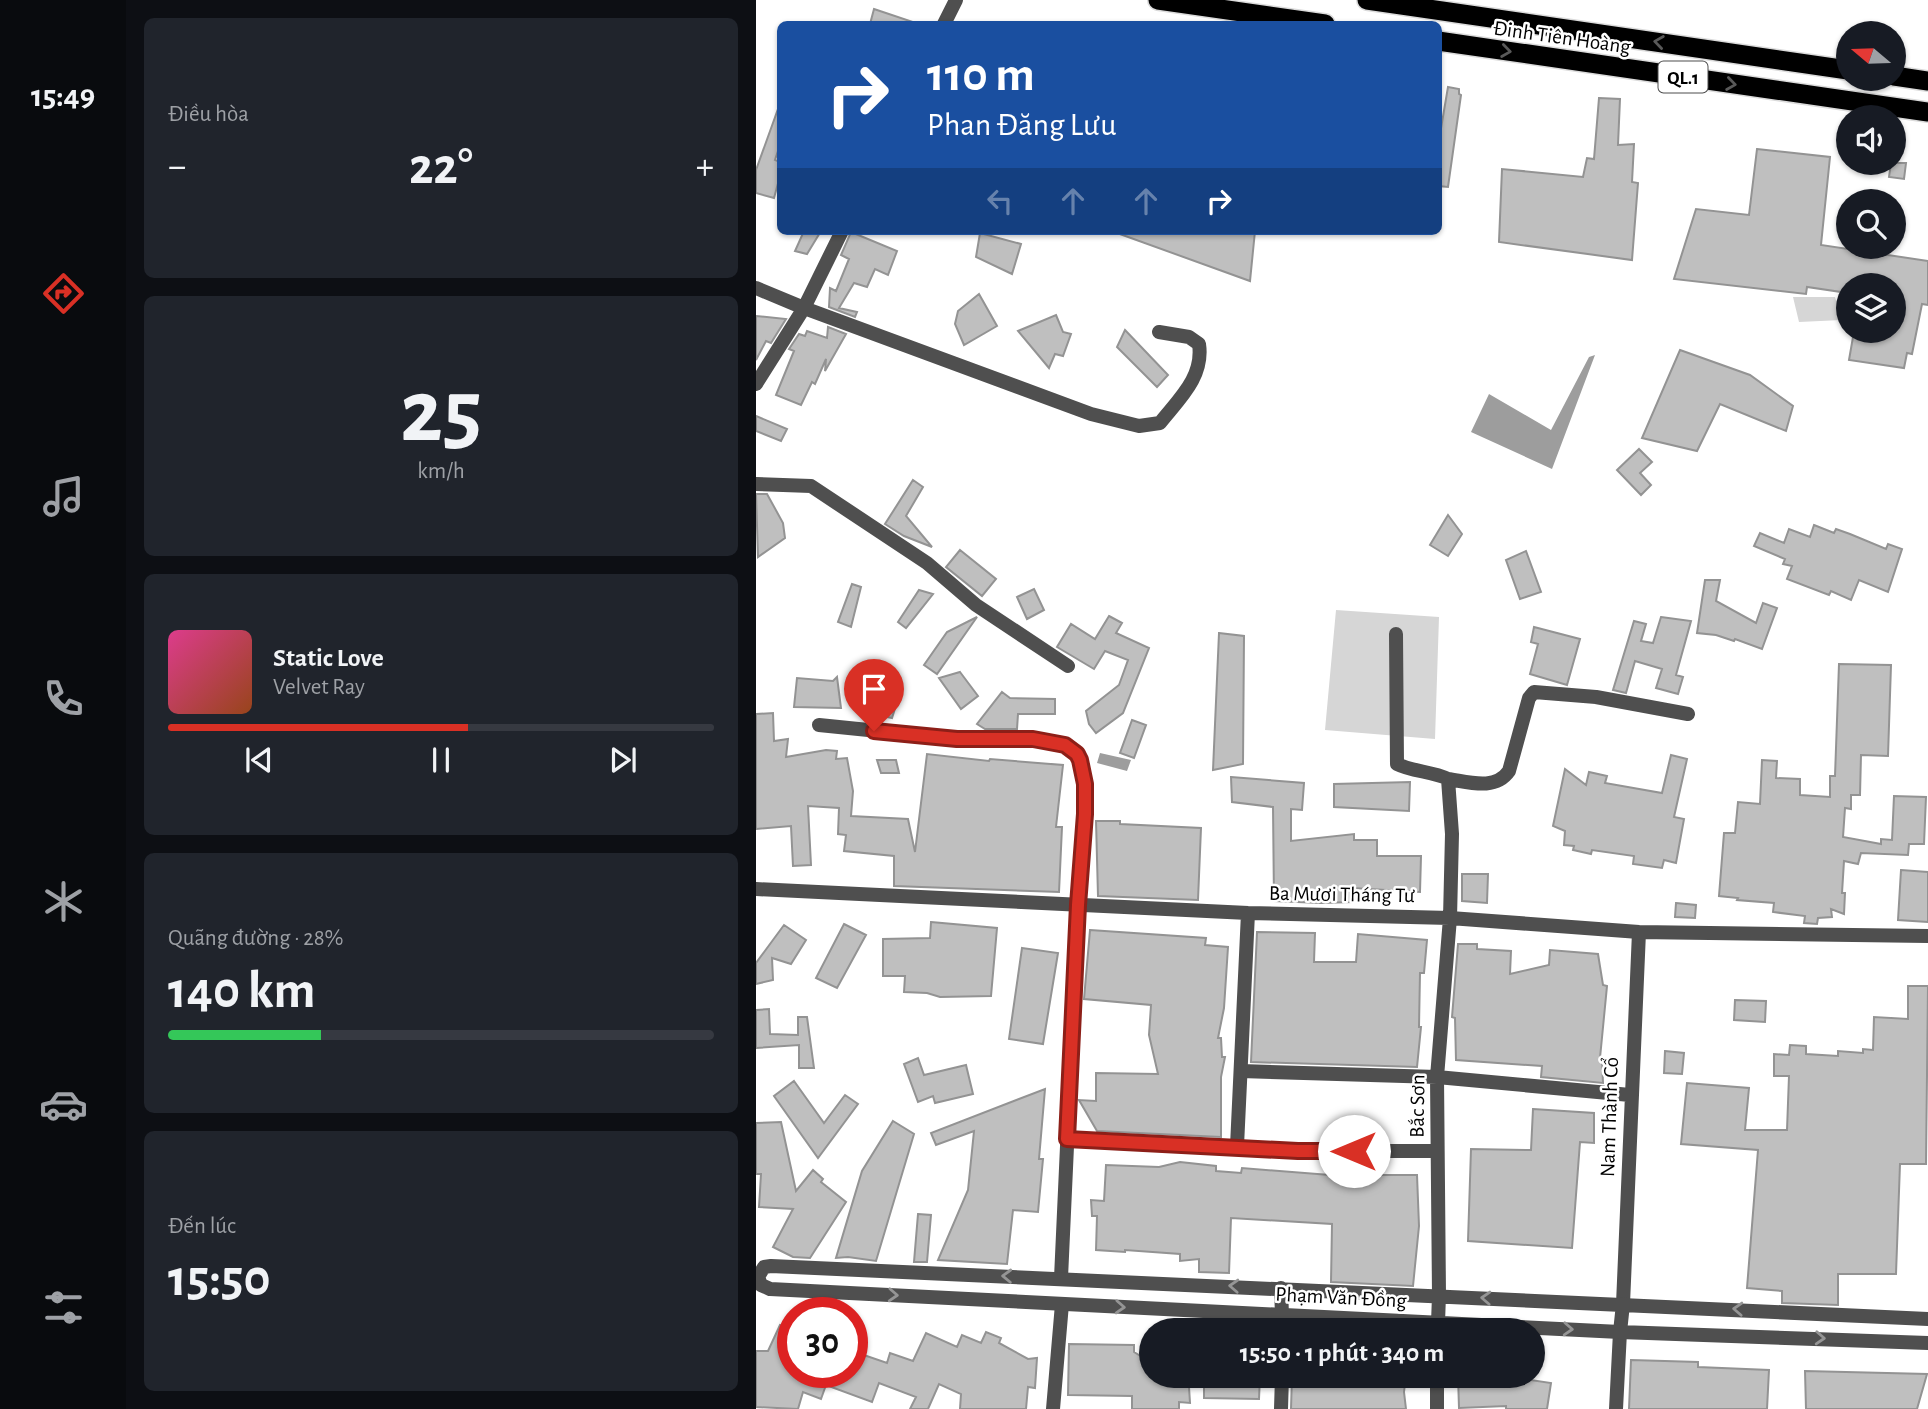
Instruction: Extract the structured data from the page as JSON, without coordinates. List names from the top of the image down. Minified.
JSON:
{"streets":{"highway":["Đinh Tiên Hoàng","QL.1"],"street":["Ba Mươi Tháng Tư","Bắc Sơn","Nam Thành Cổ","Phạm Văn Đồng"]},"crossings":[["Ba Mươi Tháng Tư","Bắc Sơn"],["Ba Mươi Tháng Tư","Nam Thành Cổ"],["Bắc Sơn","Phạm Văn Đồng"],["Nam Thành Cổ","Phạm Văn Đồng"]],"north":"left","page":{"tabs":"15:49","tile":["Điều hòa",["25","km/h"],["Quãng đường · 28%","140 km"],["Đến lúc","15:50"]],"turn":["110 m","Phan Đăng Lưu"],"heat":["−","22°","+"],"song":["Static Love","Velvet Ray"],"limit":"30","trip":"15:50 · 1 phút · 340 m"}}
